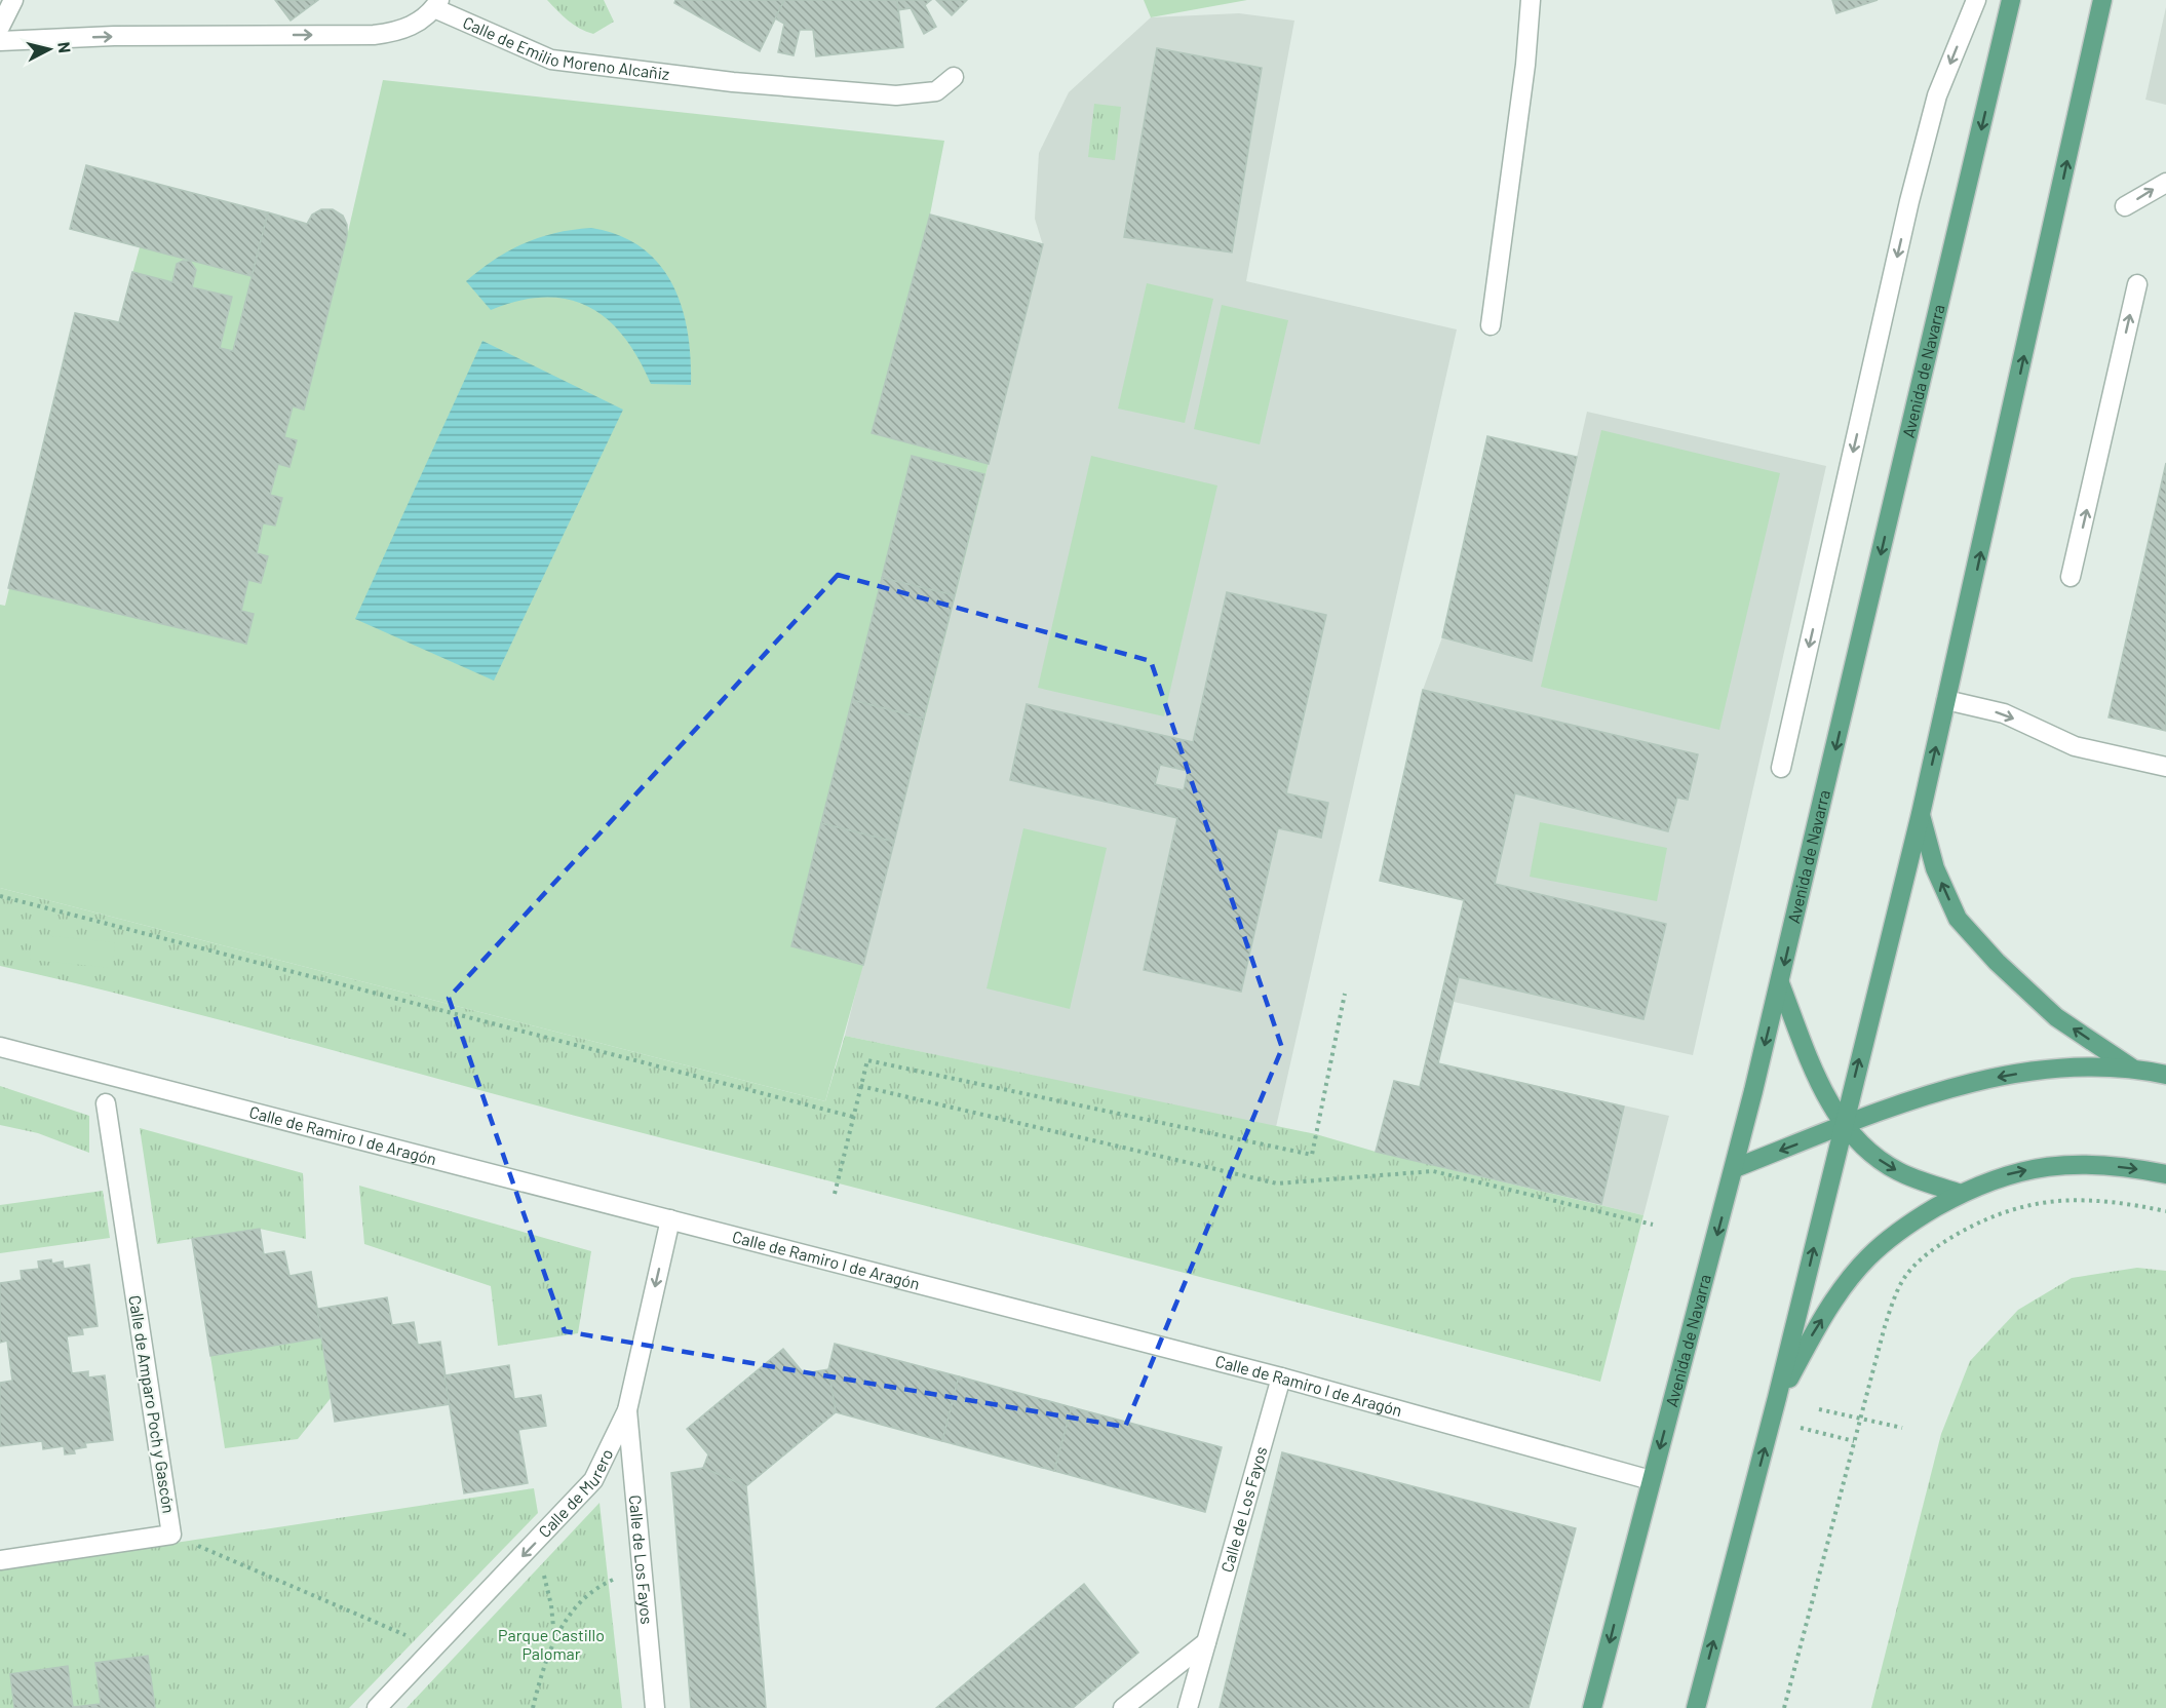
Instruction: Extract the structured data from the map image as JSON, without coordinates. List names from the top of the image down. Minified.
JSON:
{"streets":{"main road":["Avenida de Navarra"],"street":["Calle de Emilio Moreno Alcañiz","Calle de Ramiro I de Aragón","Calle de Amparo Poch y Gascón","Calle de Murero","Calle de Los Fayos"]},"crossings":[["Avenida de Navarra","Calle de Ramiro I de Aragón"],["Calle de Ramiro I de Aragón","Calle de Murero"],["Calle de Ramiro I de Aragón","Calle de Los Fayos"],["Calle de Murero","Calle de Los Fayos"]],"one_way":["Calle de Emilio Moreno Alcañiz","Calle de Murero"],"parks":["Parque Castillo Palomar"],"north":"right"}
